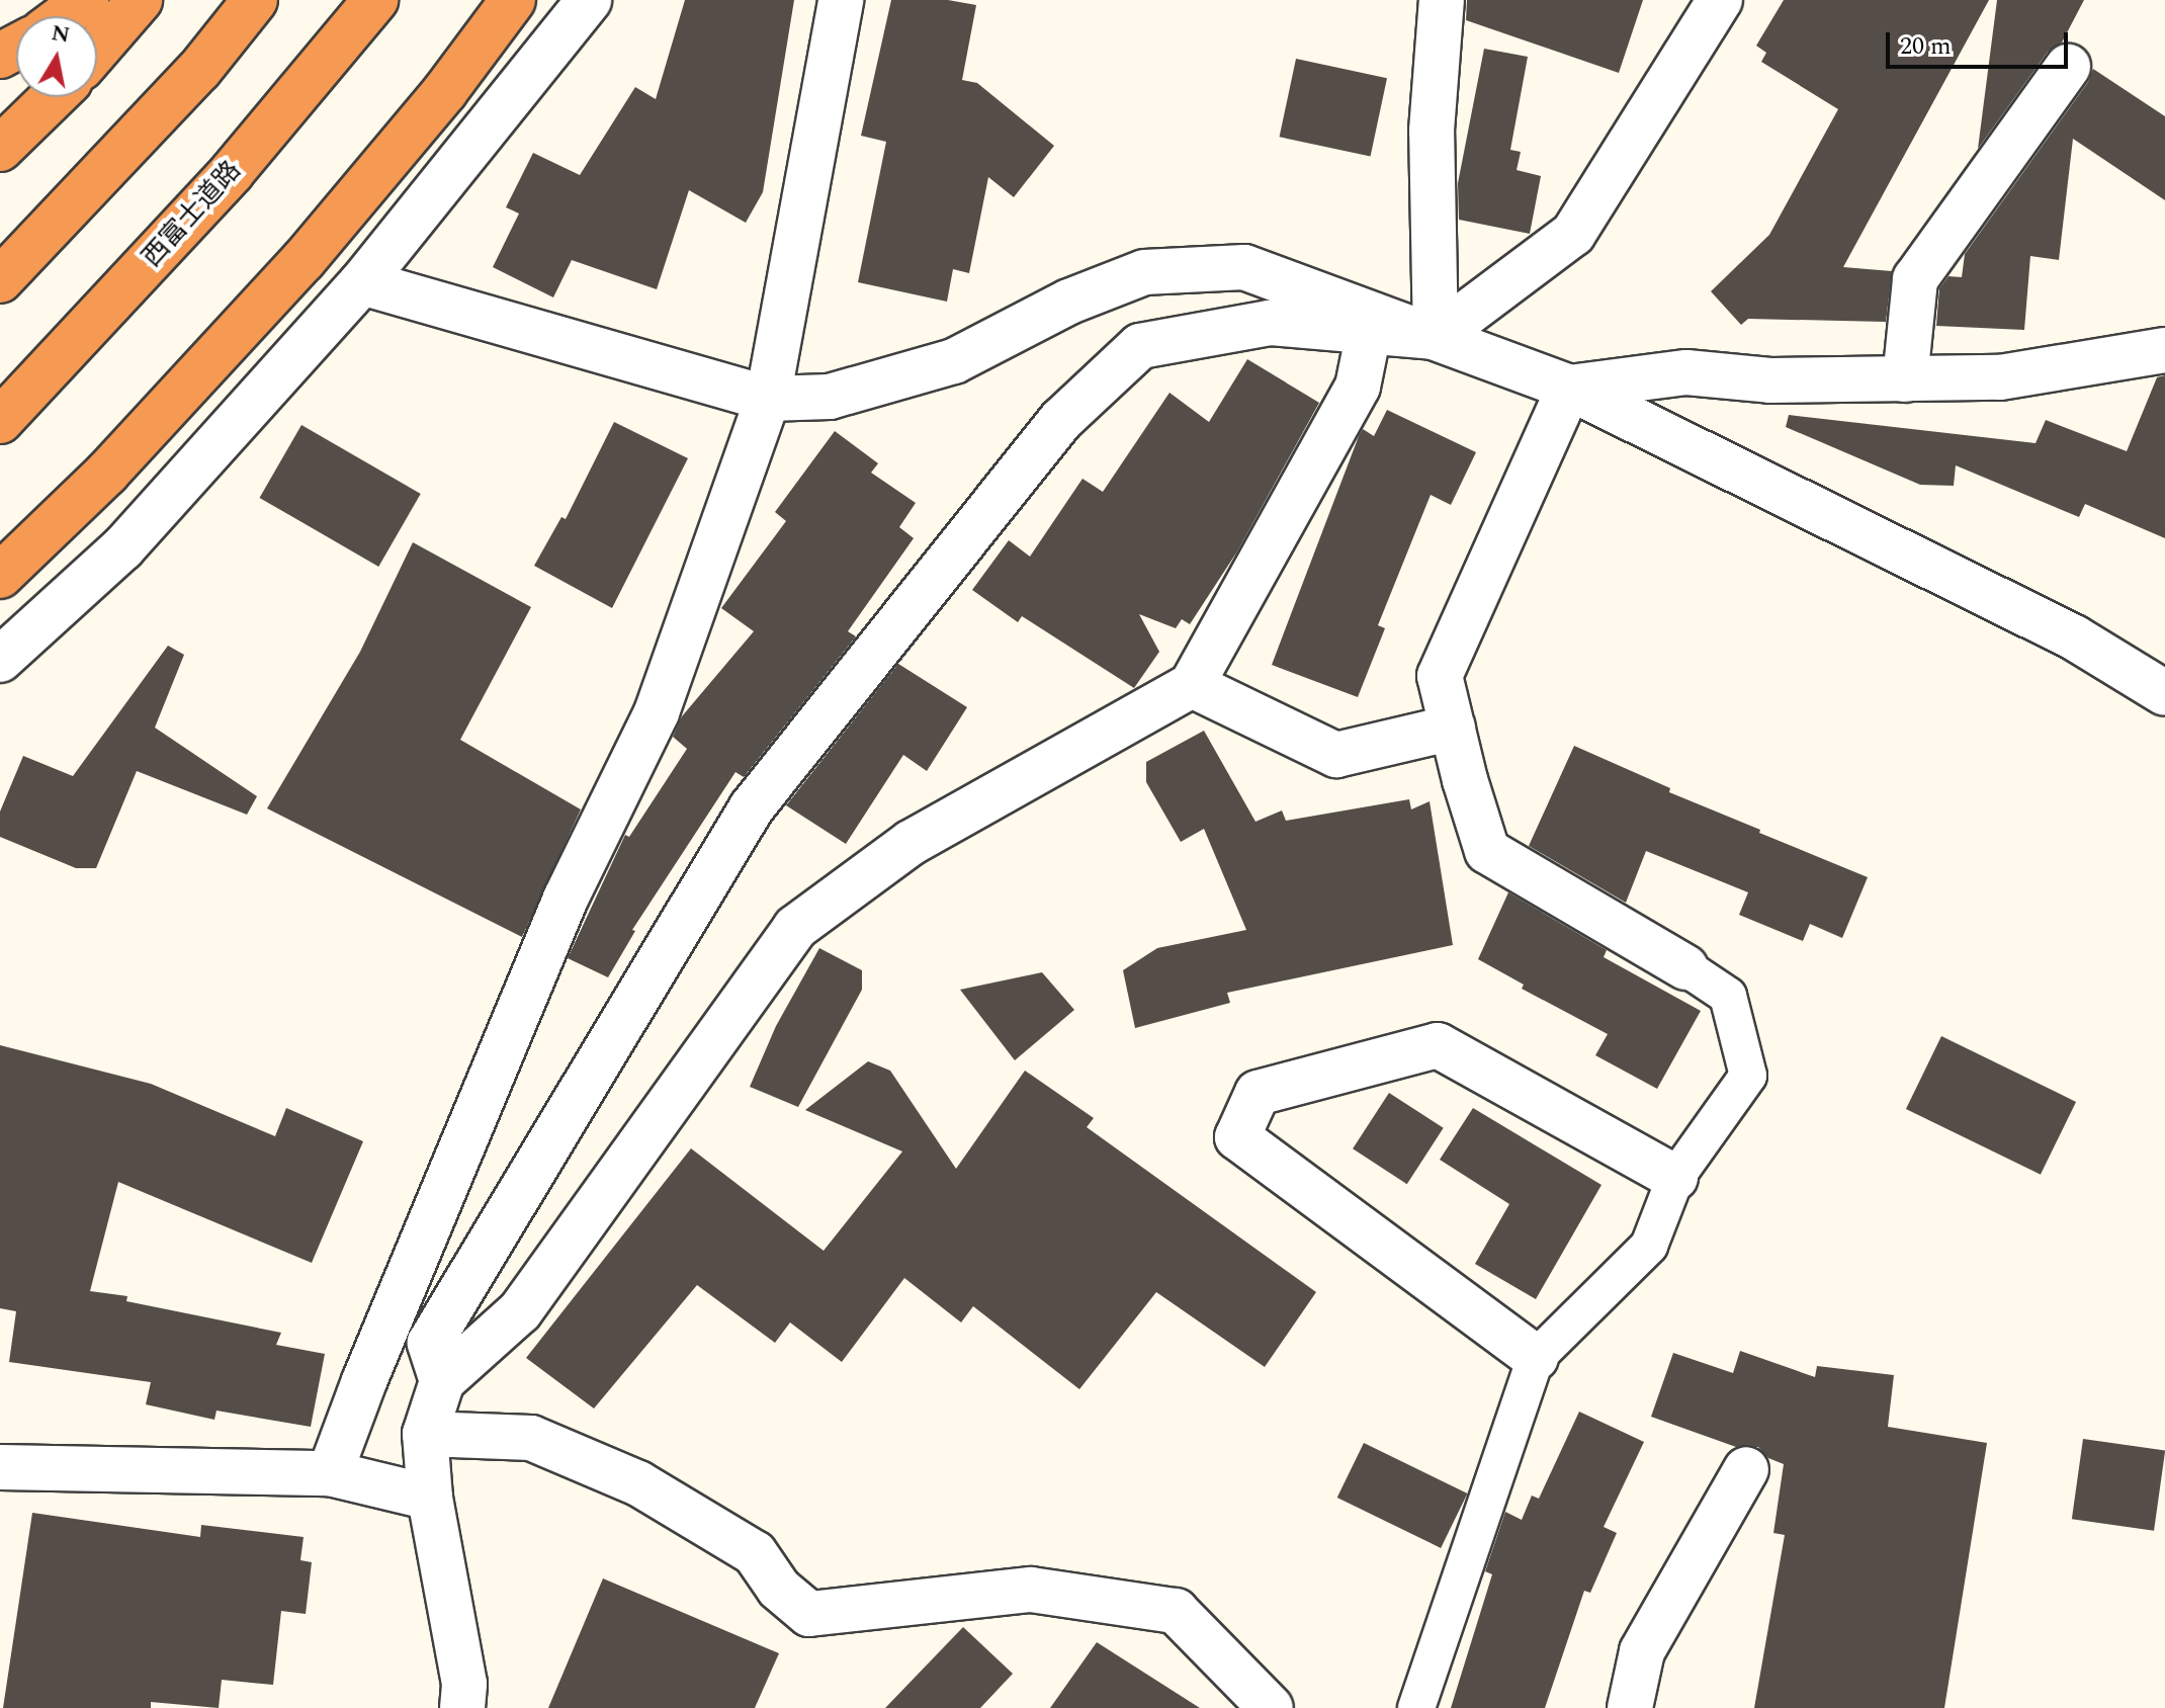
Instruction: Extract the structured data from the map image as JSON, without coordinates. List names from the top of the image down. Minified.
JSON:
{"streets":{"highway":["西富士道路"]},"scale_bar":"20 m","north":"top"}
